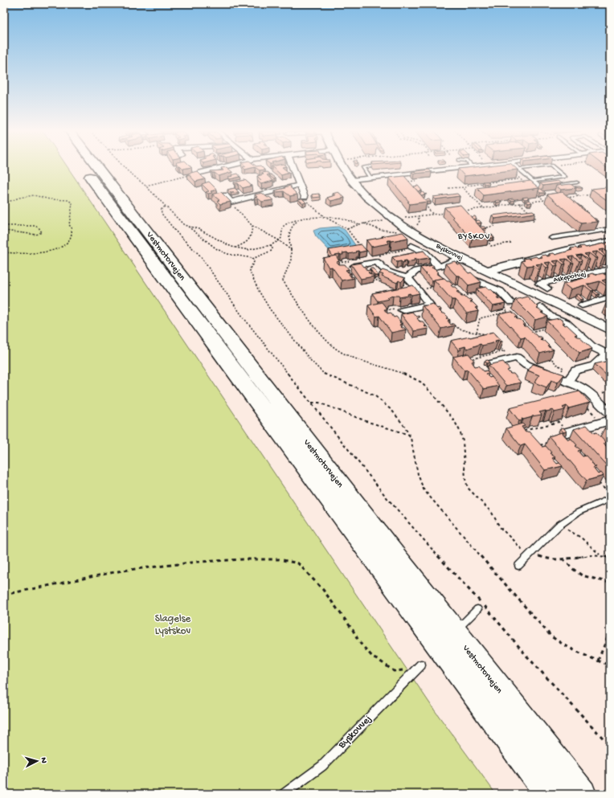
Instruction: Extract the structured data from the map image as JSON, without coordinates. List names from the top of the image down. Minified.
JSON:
{"streets":{"highway":["Vestmotorvejen"],"main road":["Byskovvej"],"street":["Askepotvej"]},"districts":["BYSKOV"],"parks":["Slagelse Lystskov"],"north":"right"}
